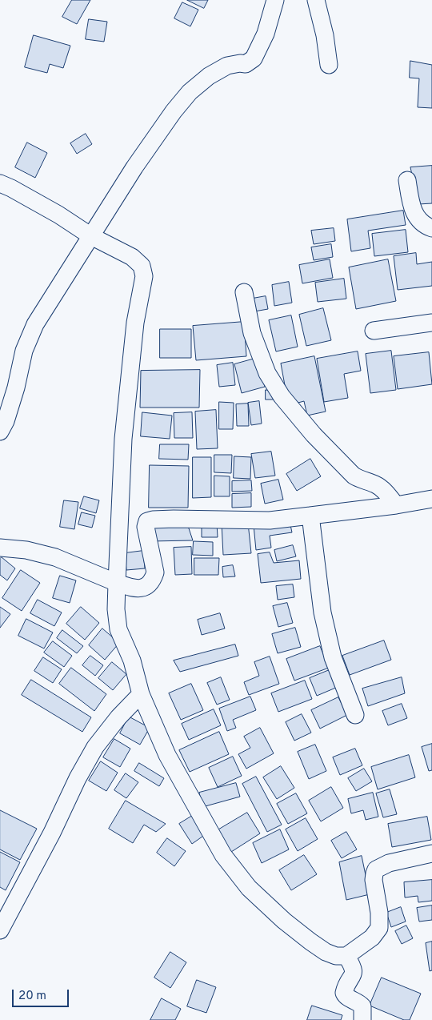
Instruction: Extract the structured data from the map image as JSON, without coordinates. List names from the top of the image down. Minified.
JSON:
{"scale_bar":"20 m"}
